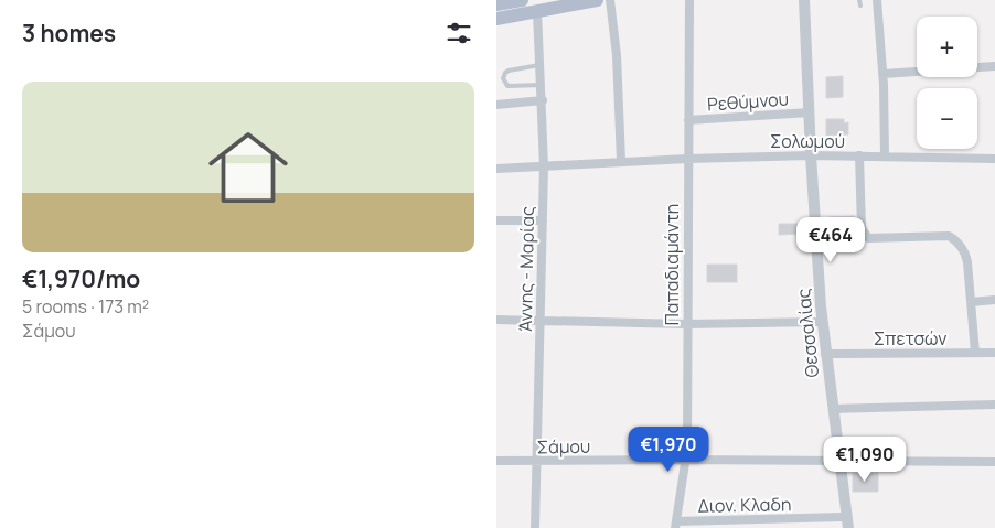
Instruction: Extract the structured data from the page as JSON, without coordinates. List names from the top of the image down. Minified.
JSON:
{"streets":{"street":["Ρεθύμνου","Σολωμού","Παπαδιαμάντη","Άννης - Μαρίας","Θεσσαλίας","Σπετσών","Σάμου","Διον. Κλαδη"]},"crossings":[["Ρεθύμνου","Παπαδιαμάντη"],["Ρεθύμνου","Θεσσαλίας"],["Σολωμού","Παπαδιαμάντη"],["Σολωμού","Άννης - Μαρίας"],["Σολωμού","Θεσσαλίας"],["Παπαδιαμάντη","Σάμου"],["Παπαδιαμάντη","Διον. Κλαδη"],["Άννης - Μαρίας","Σάμου"],["Θεσσαλίας","Σπετσών"],["Θεσσαλίας","Σάμου"],["Θεσσαλίας","Διον. Κλαδη"]],"page":{"heading":"3 homes","map_buttons":["+","−"],"list":[{"name":"€1,970/mo","note":"5 rooms · 173 m² · Σάμου"}],"price":["€464","€1,970","€1,090"]}}
